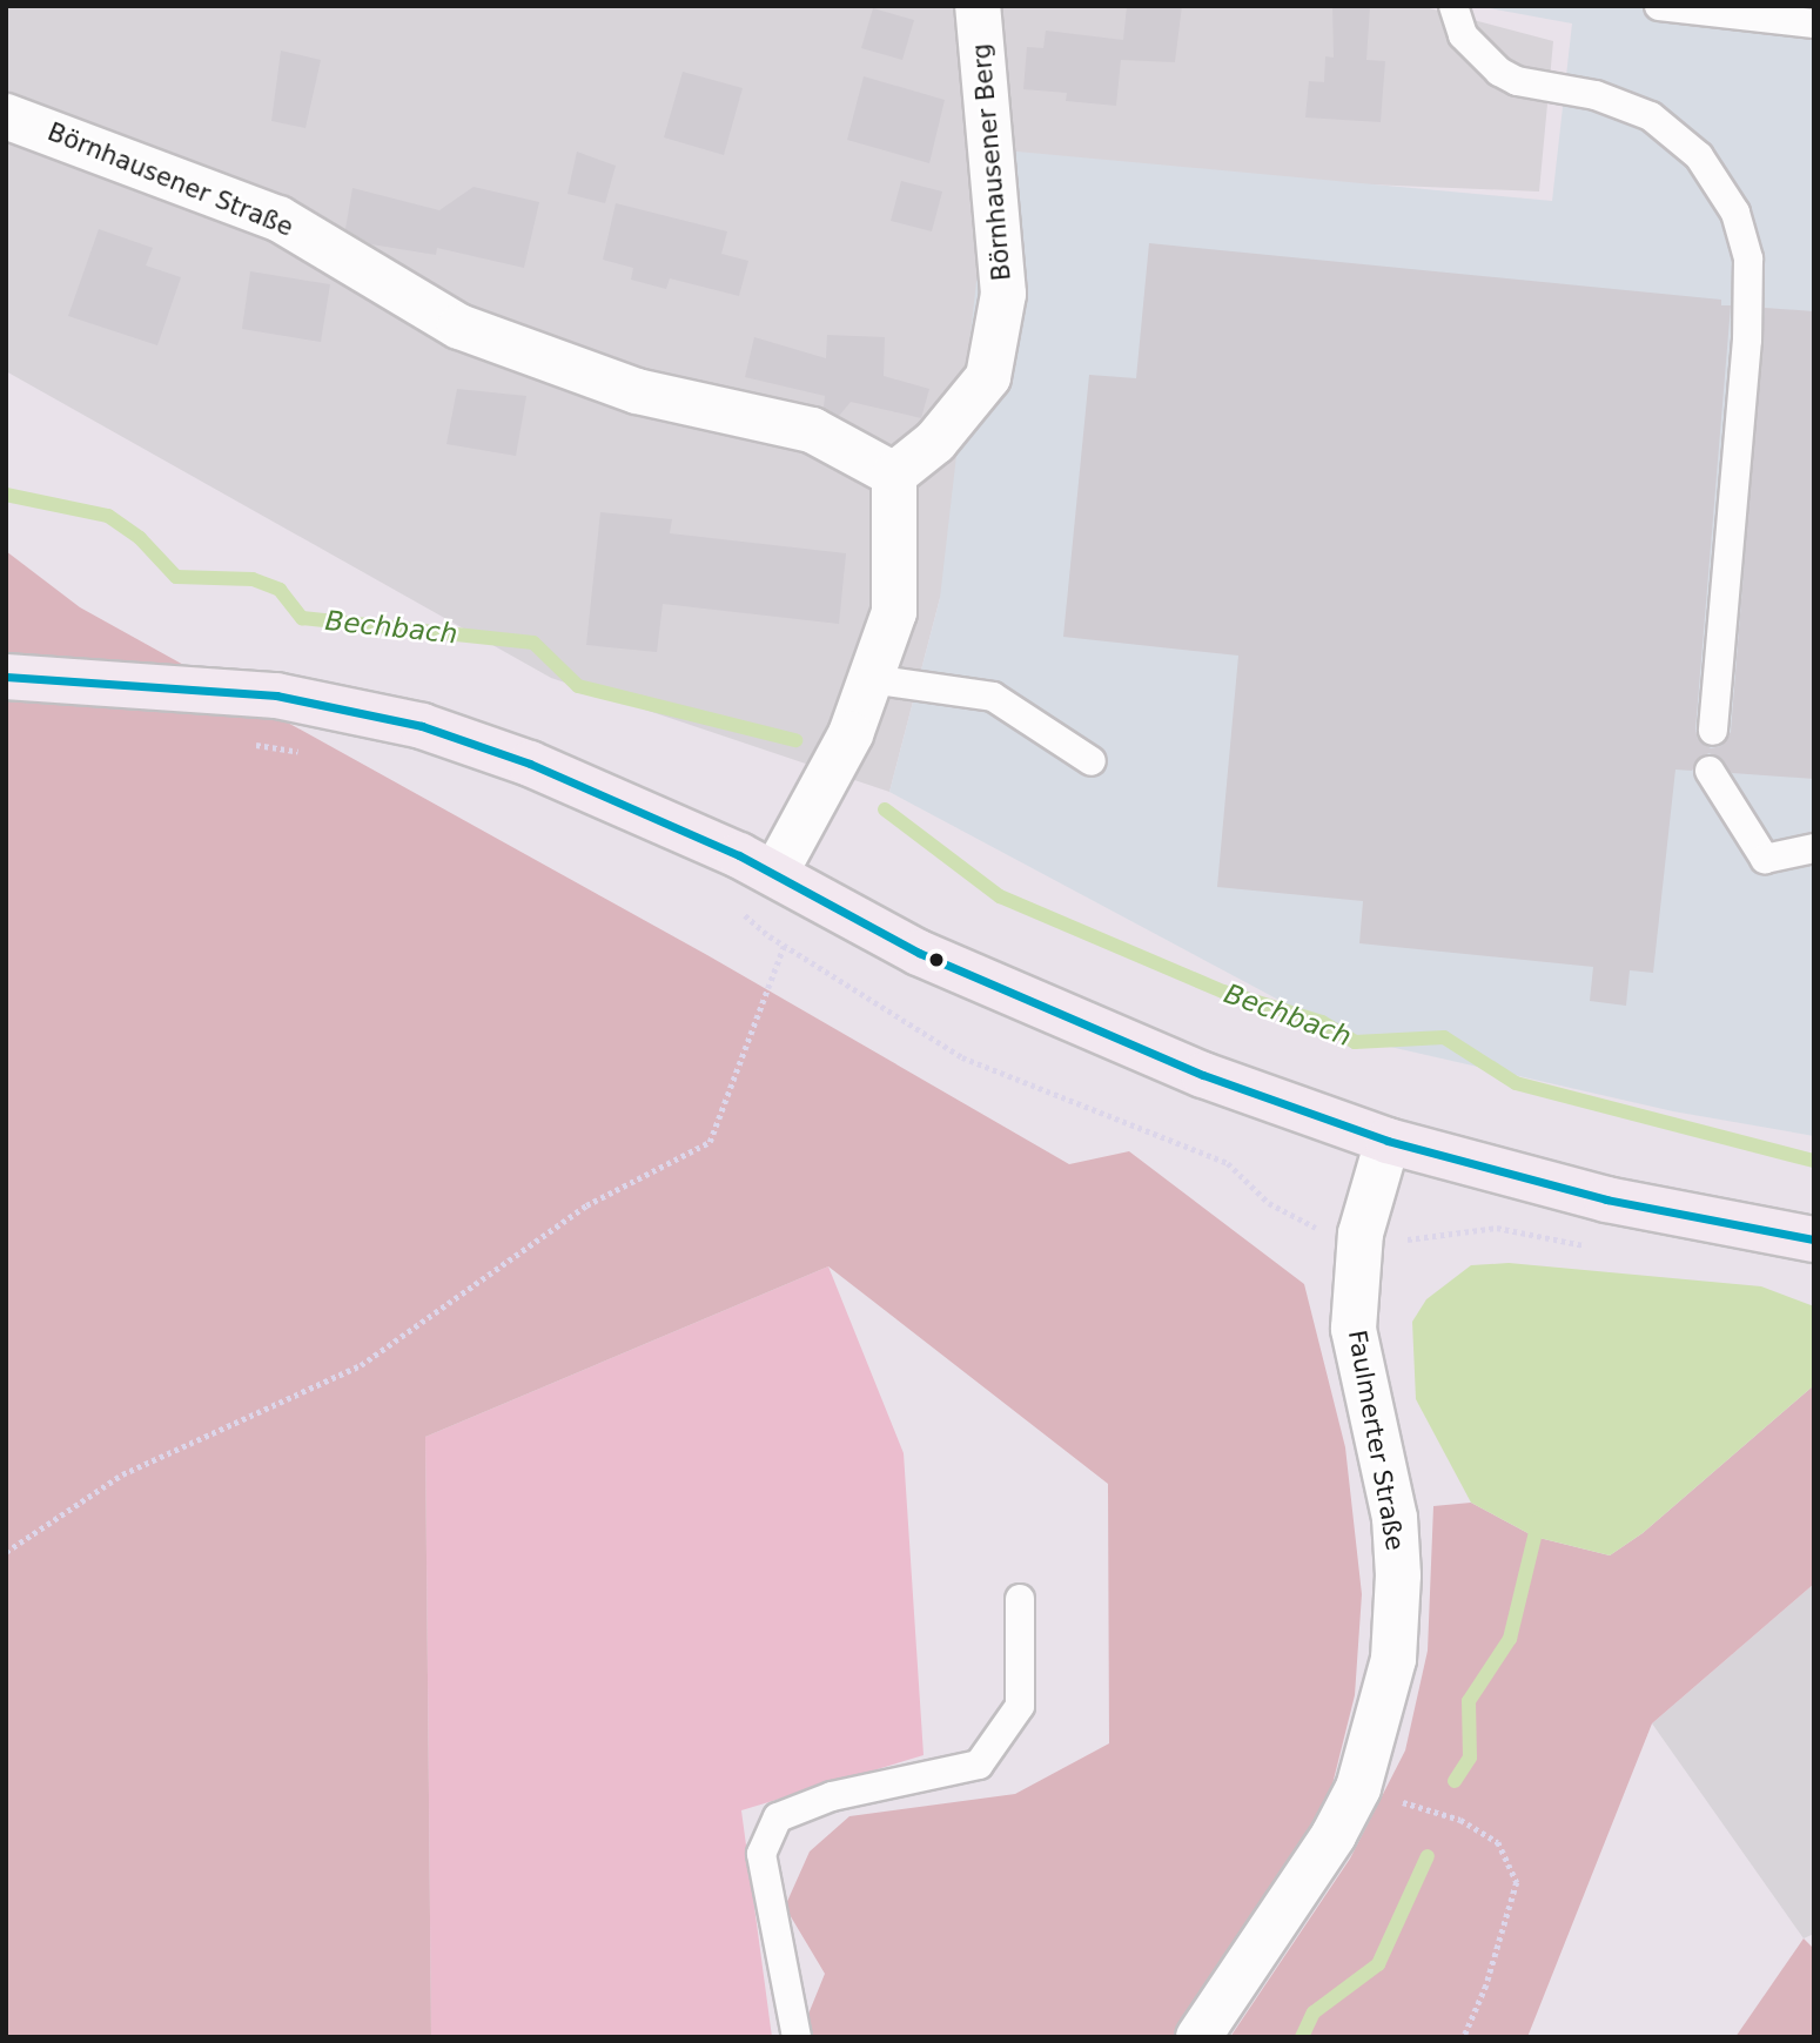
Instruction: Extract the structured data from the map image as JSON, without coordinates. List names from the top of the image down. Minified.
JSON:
{"streets":{"street":["Börnhausener Berg","Börnhausener Straße","Faulmerter Straße"]},"crossings":[["Börnhausener Berg","Börnhausener Straße"]],"water":["Bechbach"]}
